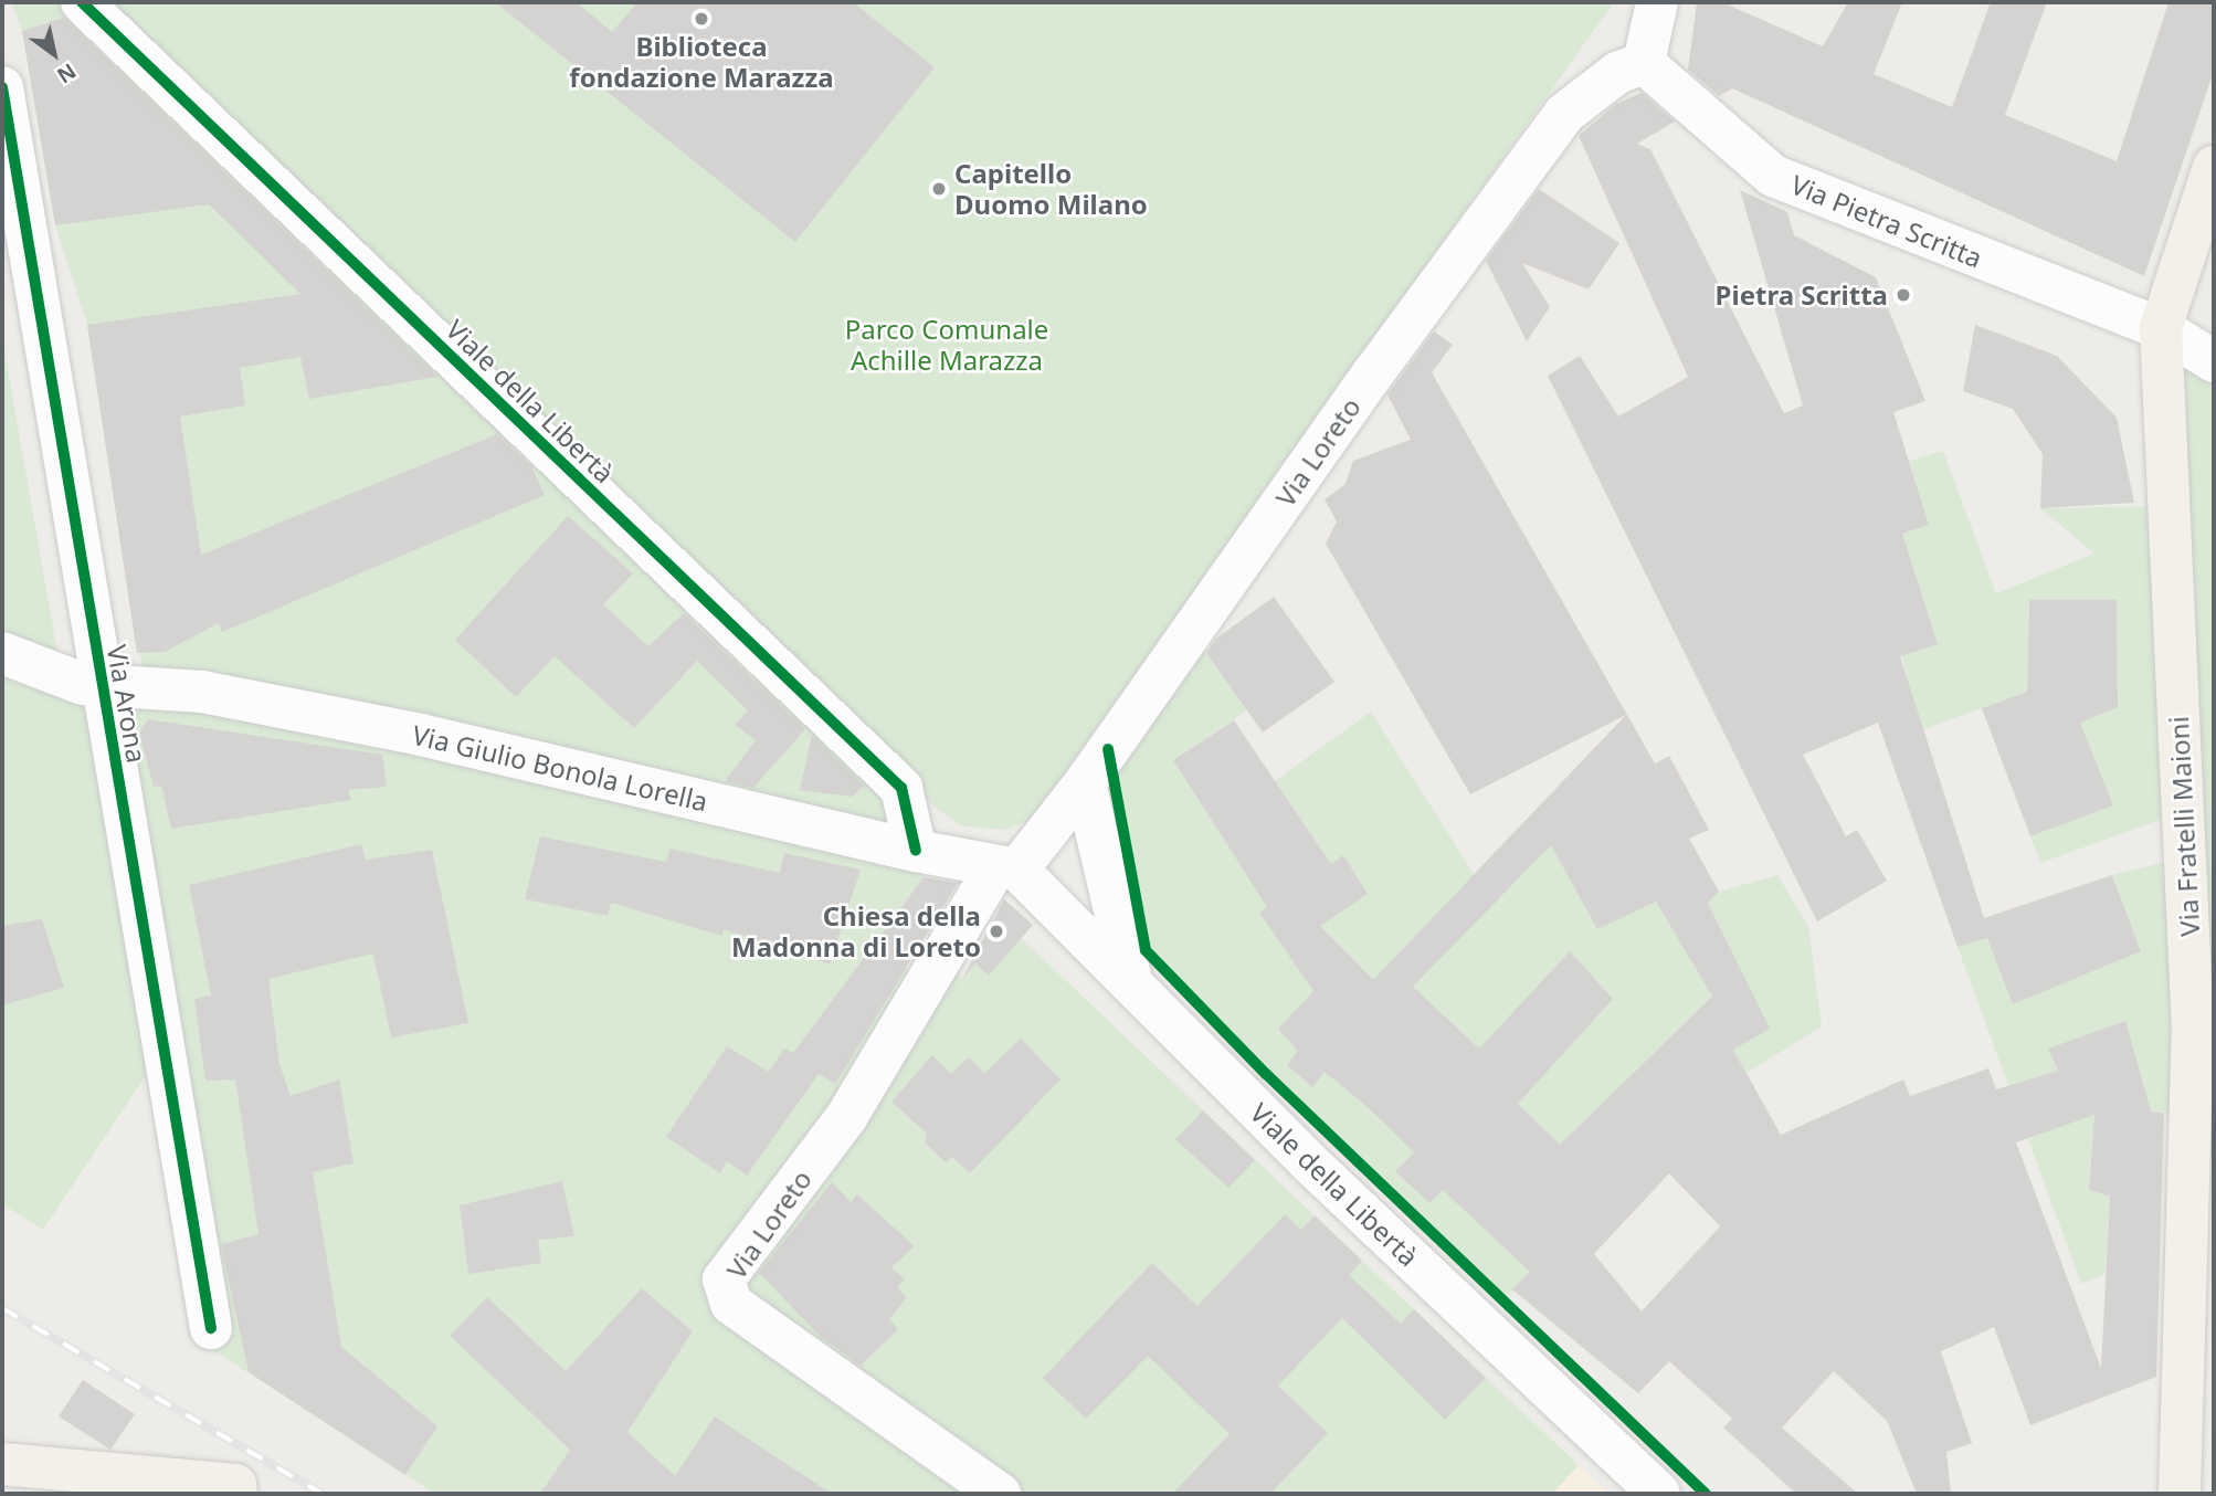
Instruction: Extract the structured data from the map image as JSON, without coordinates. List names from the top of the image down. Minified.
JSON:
{"streets":{"main road":["Via Fratelli Maioni"],"street":["Via Pietra Scritta","Viale della Libertà","Via Loreto","Via Arona","Via Giulio Bonola Lorella"]},"crossings":[["Via Pietra Scritta","Via Loreto"],["Via Pietra Scritta","Via Fratelli Maioni"],["Viale della Libertà","Via Loreto"],["Viale della Libertà","Via Giulio Bonola Lorella"],["Via Loreto","Via Giulio Bonola Lorella"],["Via Arona","Via Giulio Bonola Lorella"]],"parks":["Parco Comunale Achille Marazza"],"places":["Biblioteca fondazione Marazza","Capitello Duomo Milano","Pietra Scritta","Chiesa della Madonna di Loreto"],"north":"bottom right"}
